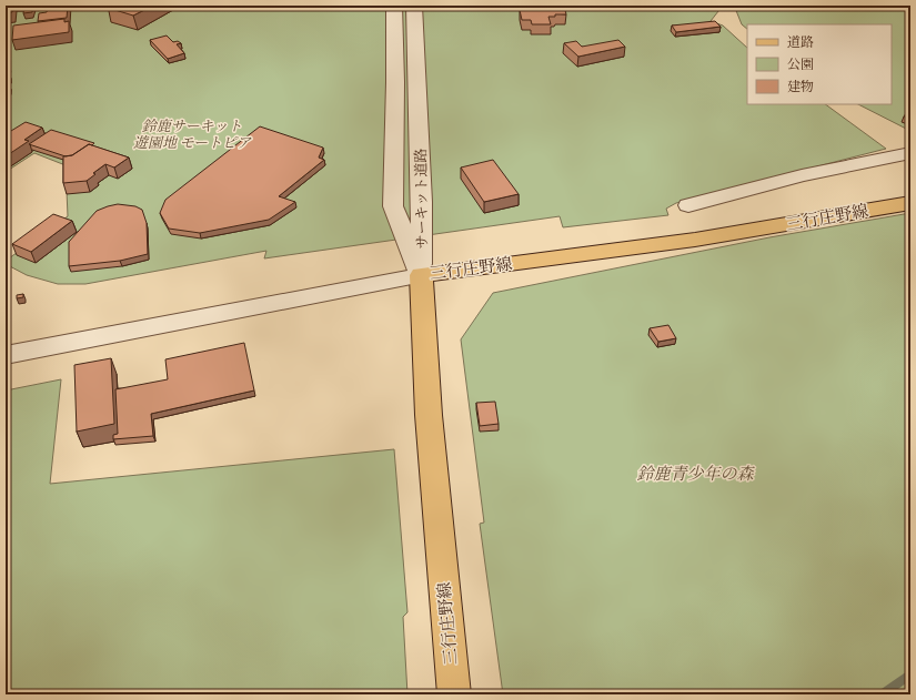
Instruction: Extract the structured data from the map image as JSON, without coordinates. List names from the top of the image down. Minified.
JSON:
{"streets":{"main road":["三行庄野線"],"street":["サーキット道路"]},"crossings":[["サーキット道路","三行庄野線"]],"parks":["鈴鹿サーキット 遊園地 モートピア","鈴鹿青少年の森"],"legend":["道路","公園","建物"]}
